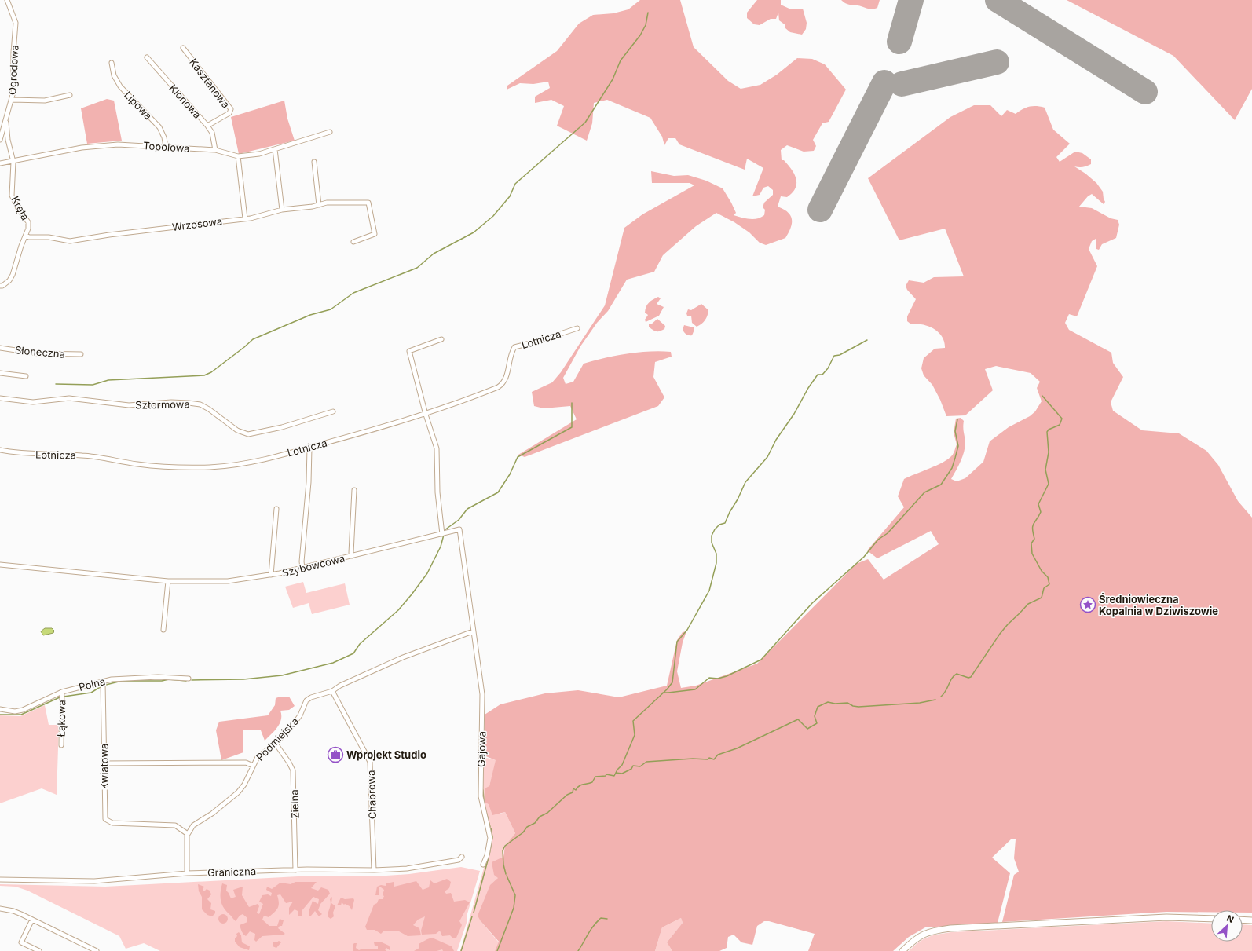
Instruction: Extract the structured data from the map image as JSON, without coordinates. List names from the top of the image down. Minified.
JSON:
{"streets":{"street":["Ogrodowa","Kasztanowa","Klonowa","Lipowa","Topolowa","Kręta","Wrzosowa","Lotnicza","Słoneczna","Sztormowa","Szybowcowa","Polna","Łąkowa","Podmiejska","Gajowa","Kwiatowa","Chabrowa","Zielna","Graniczna"]},"crossings":[["Ogrodowa","Kręta"],["Kasztanowa","Klonowa"],["Klonowa","Topolowa"],["Lipowa","Topolowa"],["Topolowa","Kręta"],["Kręta","Wrzosowa"],["Szybowcowa","Podmiejska"],["Szybowcowa","Gajowa"],["Polna","Łąkowa"],["Polna","Kwiatowa"],["Podmiejska","Gajowa"],["Podmiejska","Kwiatowa"],["Podmiejska","Chabrowa"],["Podmiejska","Zielna"],["Chabrowa","Graniczna"],["Zielna","Graniczna"]],"places":{"place":["Średniowieczna Kopalnia w Dziwiszowie"],"office":["Wprojekt Studio"]},"north":"top right"}
